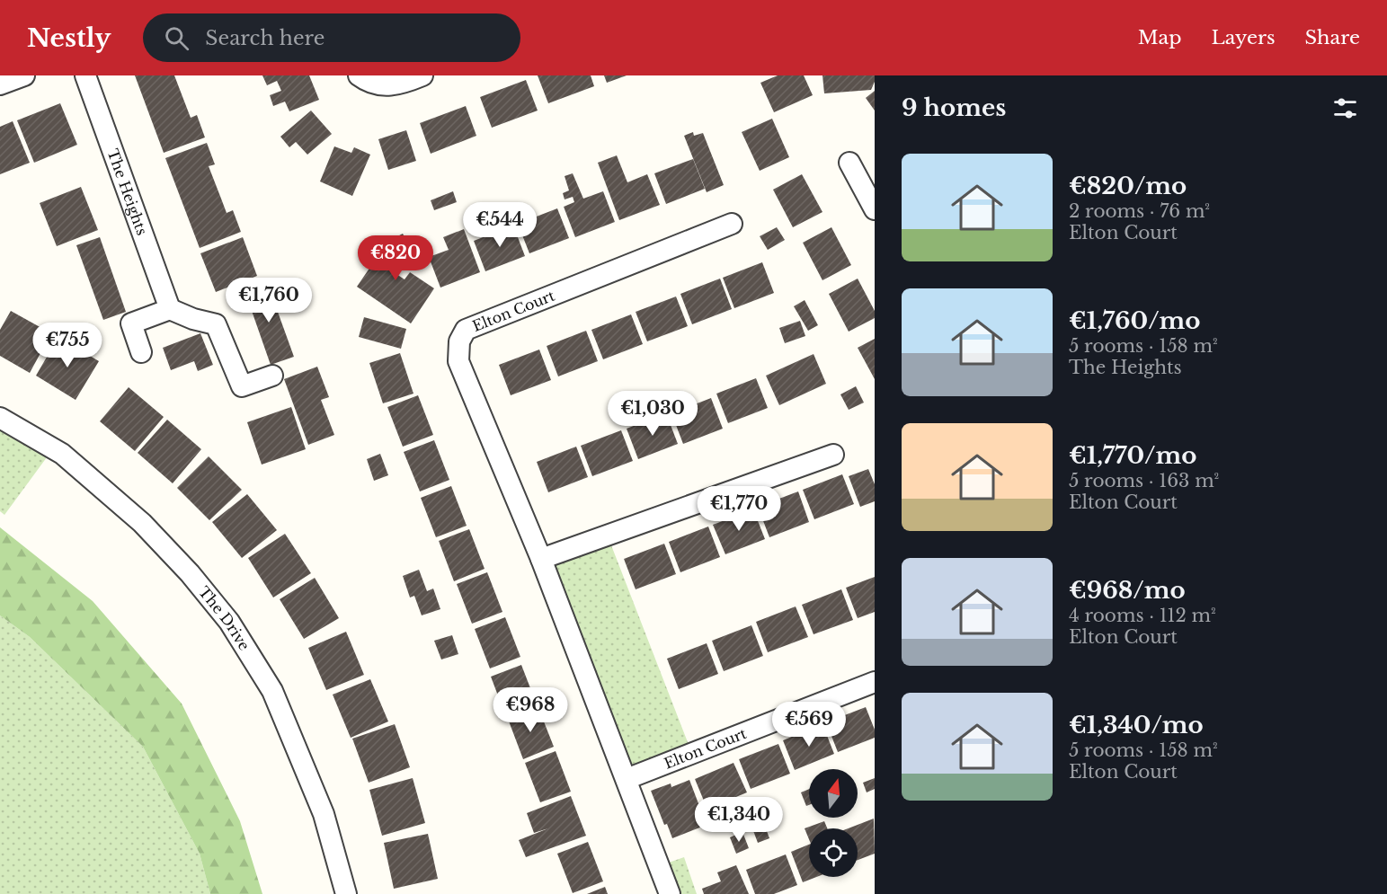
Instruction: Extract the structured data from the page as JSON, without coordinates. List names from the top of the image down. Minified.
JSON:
{"streets":{"street":["The Heights","Elton Court","The Drive"]},"north":"top","page":{"header":"Nestly","search":"Search here","nav":["Map","Layers","Share"],"heading":"9 homes","list":[{"name":"€820/mo","note":"2 rooms · 76 m² · Elton Court"},{"name":"€1,760/mo","note":"5 rooms · 158 m² · The Heights"},{"name":"€1,770/mo","note":"5 rooms · 163 m² · Elton Court"},{"name":"€968/mo","note":"4 rooms · 112 m² · Elton Court"},{"name":"€1,340/mo","note":"5 rooms · 158 m² · Elton Court"}],"price":["€544","€820","€1,760","€755","€1,030","€1,770","€968","€569","€1,340"]}}
